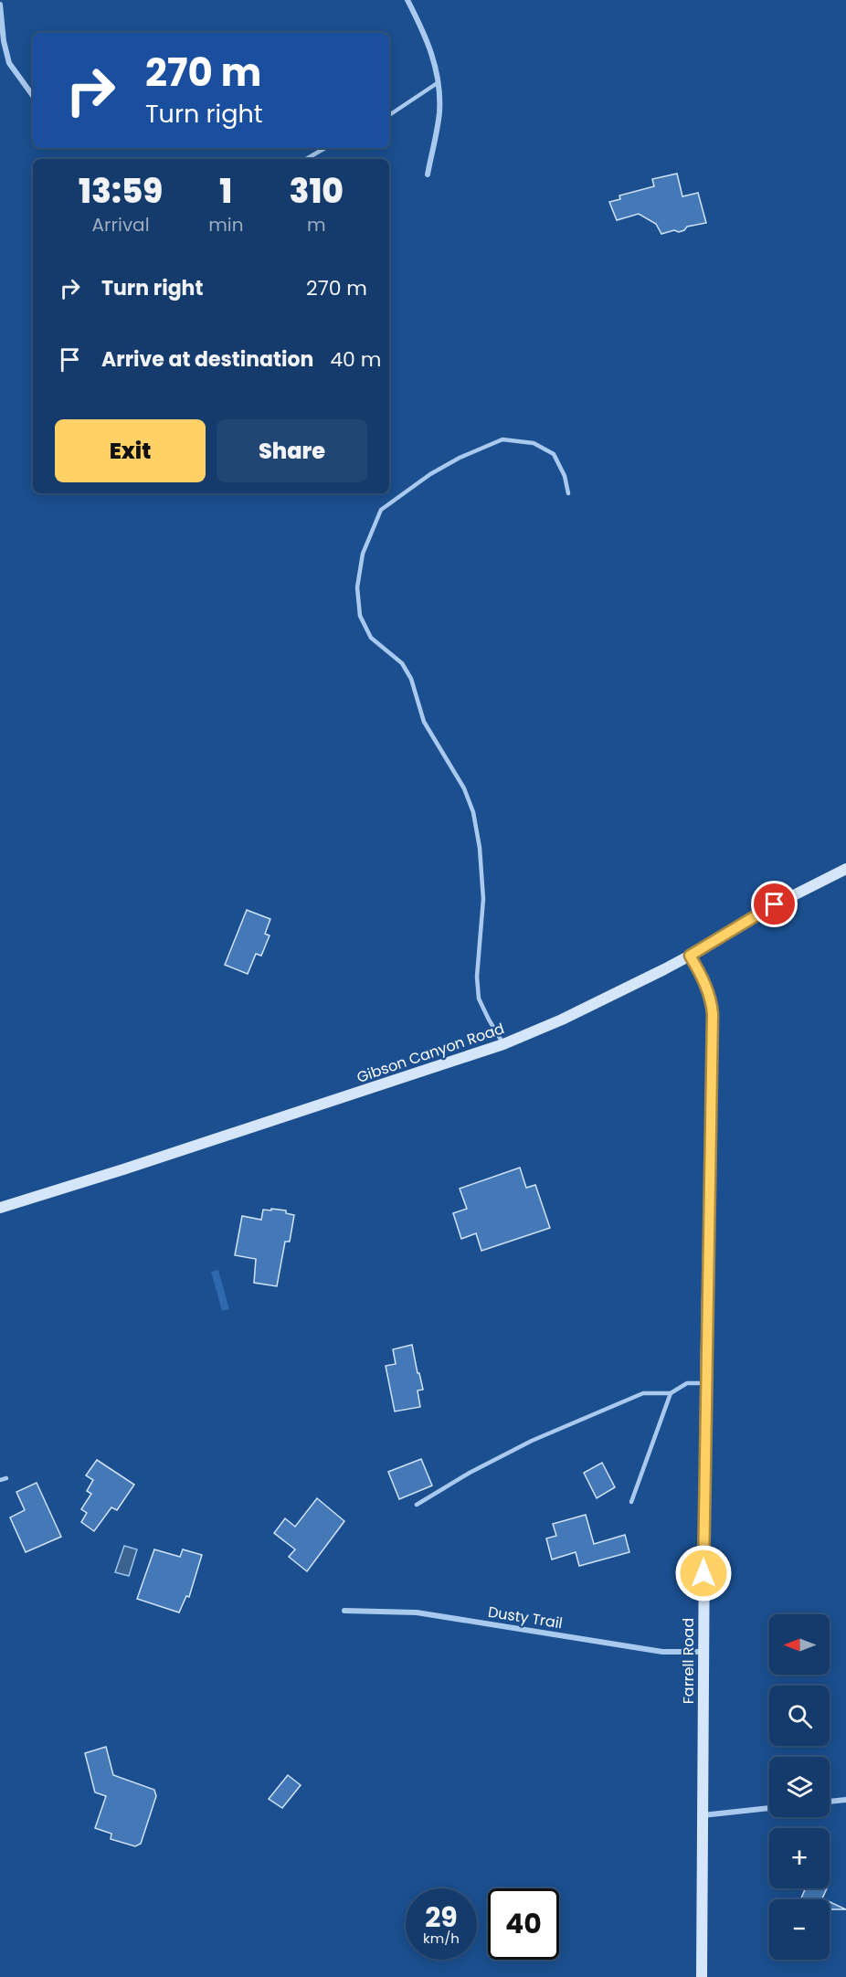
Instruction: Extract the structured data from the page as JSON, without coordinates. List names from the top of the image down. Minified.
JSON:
{"streets":{"street":["Gibson Canyon Road","Dusty Trail","Farrell Road"]},"crossings":[["Gibson Canyon Road","Farrell Road"],["Dusty Trail","Farrell Road"]],"north":"left","page":{"turn":["270 m","Turn right"],"eta":["13:59","Arrival","1","min","310","m"],"list":[{"name":"Turn right","value":"270 m"},{"name":"Arrive at destination","value":"40 m"}],"buttons":["Exit","Share"],"map_buttons":["+","−"],"speed":"29 km/h","limit":"40"}}
